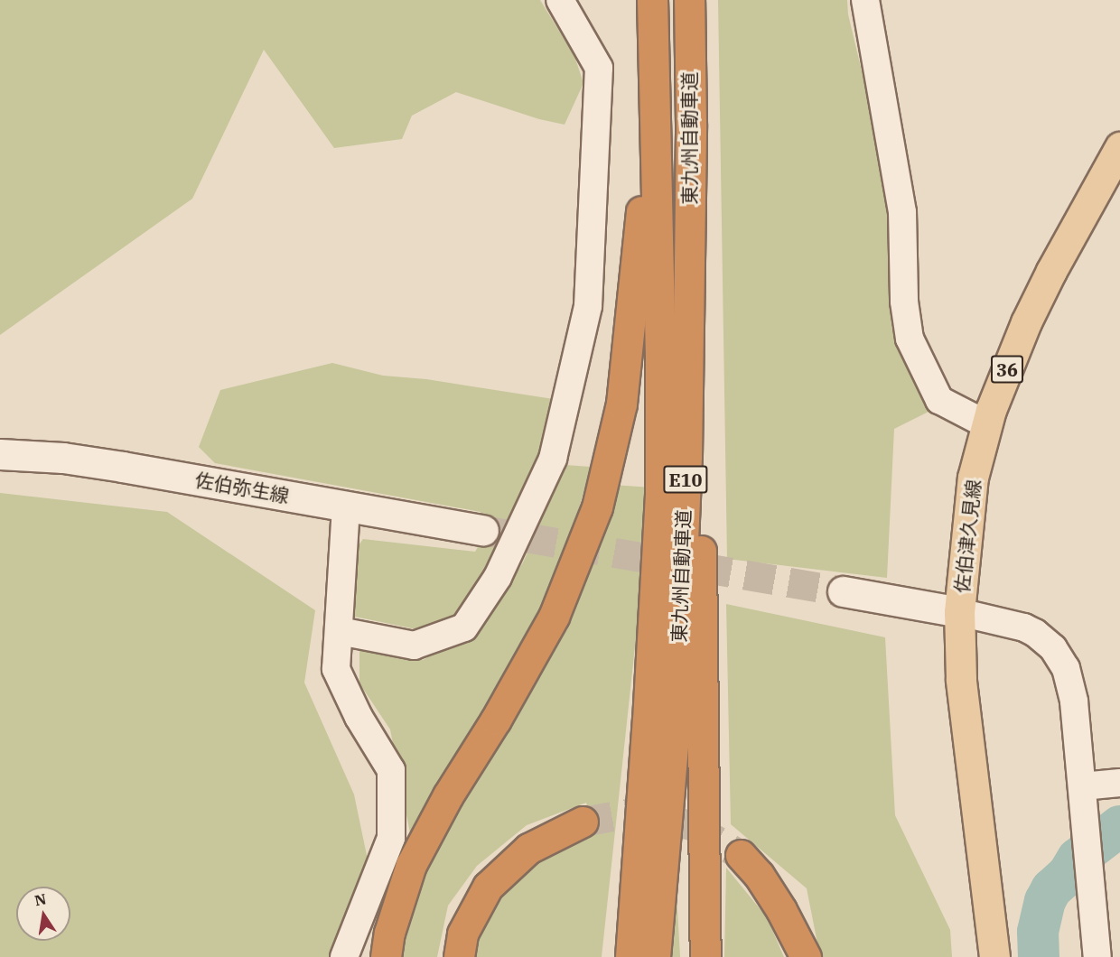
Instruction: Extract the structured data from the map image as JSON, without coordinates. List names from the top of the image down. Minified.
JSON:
{"streets":{"highway":["東九州自動車道","E10"],"main road":["36","佐伯弥生線","佐伯津久見線"]},"north":"top"}
